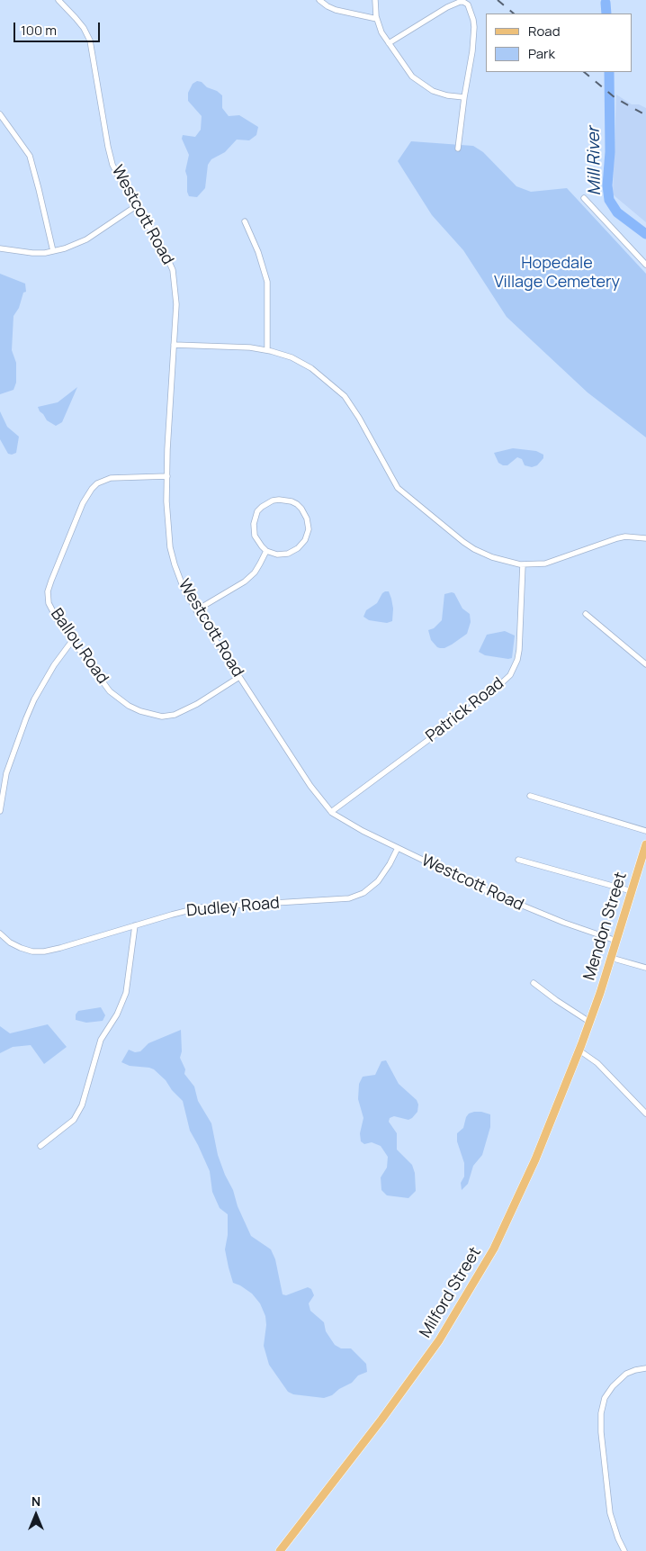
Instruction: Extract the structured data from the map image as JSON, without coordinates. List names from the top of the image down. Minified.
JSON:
{"streets":{"main road":["Mendon Street","Milford Street"],"street":["Westcott Road","Ballou Road","Patrick Road","Dudley Road"]},"crossings":[["Westcott Road","Ballou Road"],["Westcott Road","Patrick Road"],["Westcott Road","Dudley Road"],["Westcott Road","Mendon Street"],["Mendon Street","Milford Street"]],"water":["Mill River"],"parks":["Hopedale Village Cemetery"],"legend":["Road","Park"],"scale_bar":"100 m","north":"top"}
